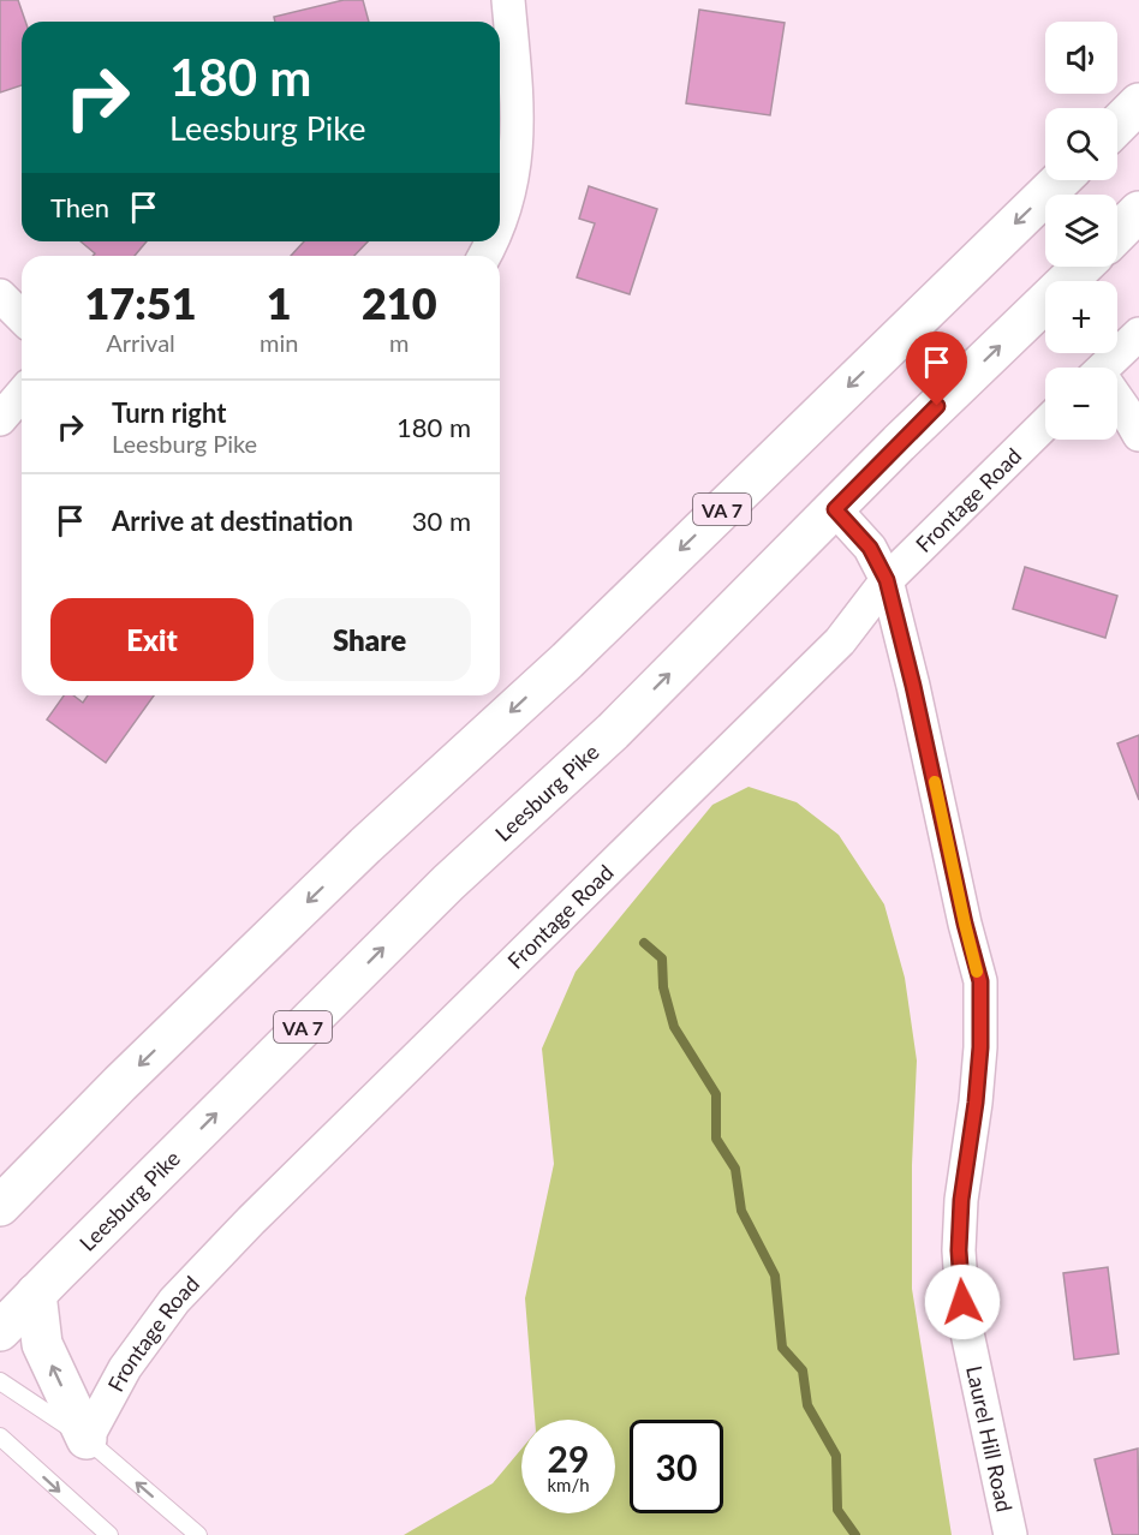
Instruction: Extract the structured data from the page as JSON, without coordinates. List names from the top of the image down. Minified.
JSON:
{"streets":{"highway":["VA 7","Leesburg Pike"],"street":["Frontage Road","Laurel Hill Road"]},"crossings":[["Frontage Road","Laurel Hill Road"],["Leesburg Pike","Laurel Hill Road"]],"page":{"map_buttons":["+","−"],"turn":["180 m","Leesburg Pike"],"then":"Then","eta":["17:51","Arrival","1","min","210","m"],"list":[{"name":"Turn right","note":"Leesburg Pike","value":"180 m"},{"name":"Arrive at destination","value":"30 m"}],"buttons":["Exit","Share"],"speed":"29 km/h","limit":"30"}}
